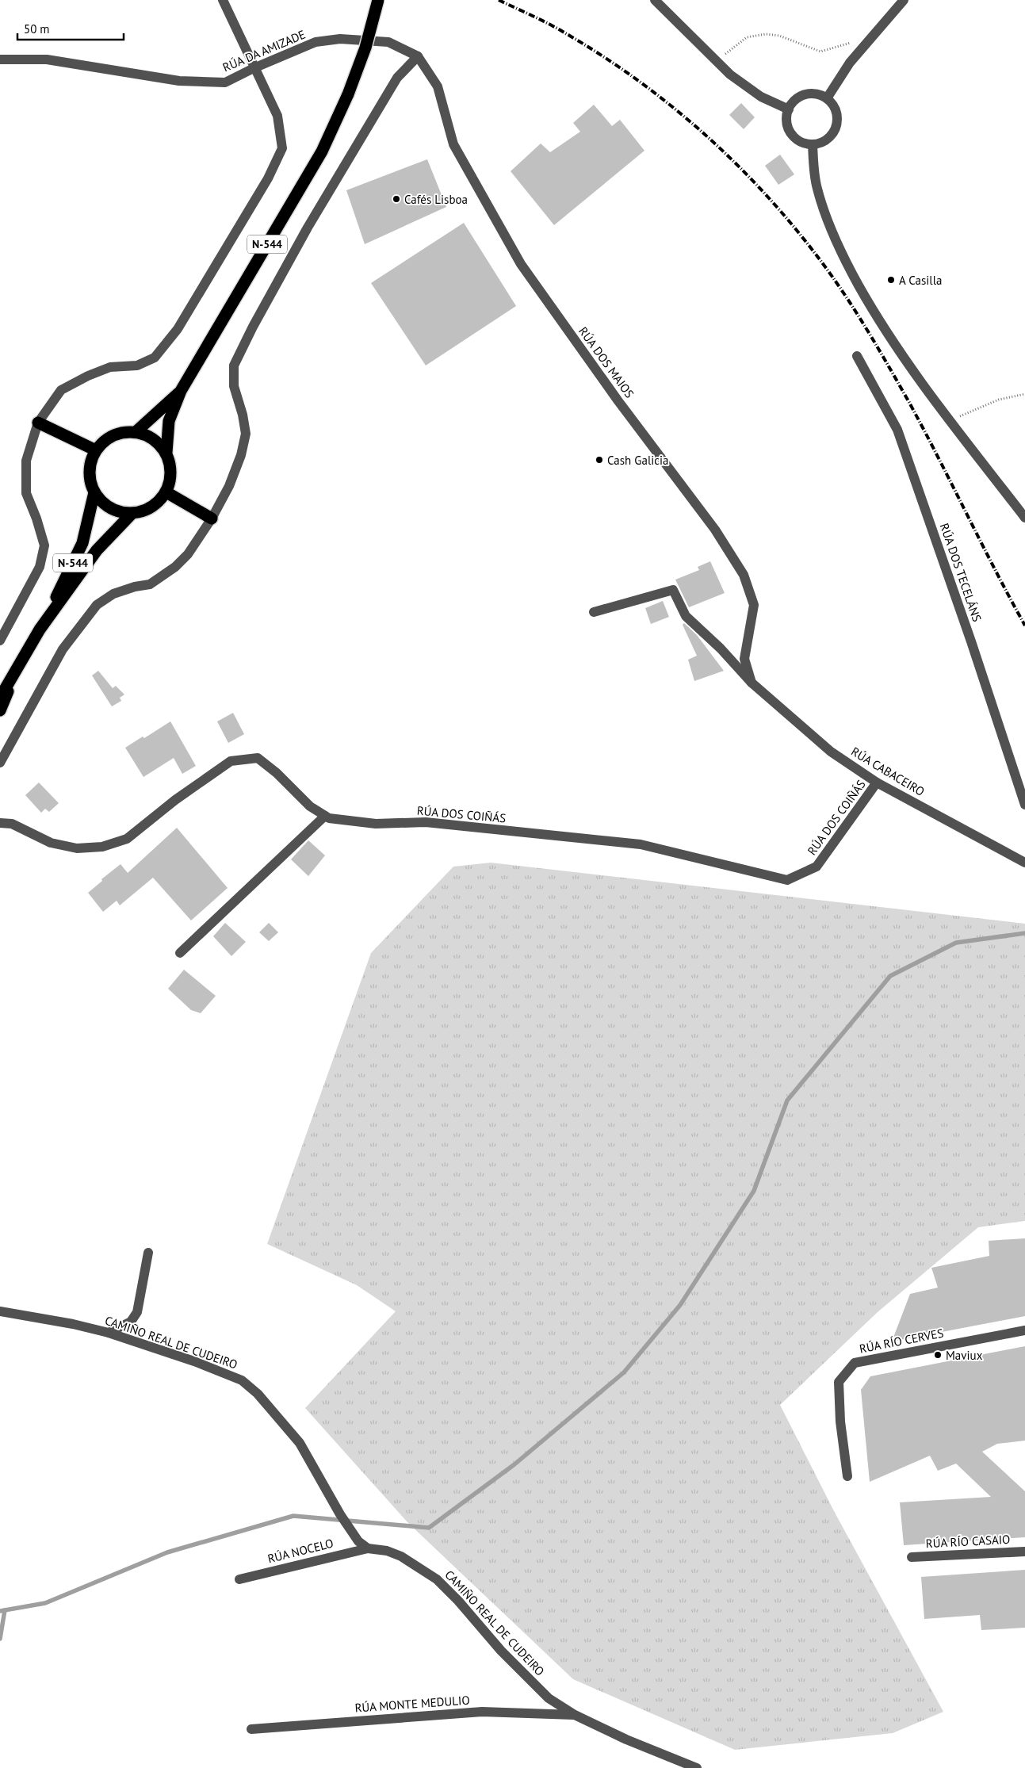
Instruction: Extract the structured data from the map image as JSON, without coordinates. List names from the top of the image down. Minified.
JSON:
{"streets":{"highway":["N-544"],"street":["RÚA DA AMIZADE","RÚA DOS MAIOS","RÚA DOS TECELÁNS","RÚA CABACEIRO","RÚA DOS COIÑÁS","RÚA RÍO CERVES","CAMIÑO REAL DE CUDEIRO","RÚA RÍO CASAIO","RÚA NOCELO","RÚA MONTE MEDULIO"]},"crossings":[["RÚA DA AMIZADE","RÚA DOS MAIOS"],["RÚA DOS MAIOS","RÚA CABACEIRO"],["RÚA CABACEIRO","RÚA DOS COIÑÁS"],["CAMIÑO REAL DE CUDEIRO","RÚA NOCELO"],["CAMIÑO REAL DE CUDEIRO","RÚA MONTE MEDULIO"]],"places":["Cafés Lisboa","A Casilla","Cash Galicia","Maviux"],"scale_bar":"50 m"}
